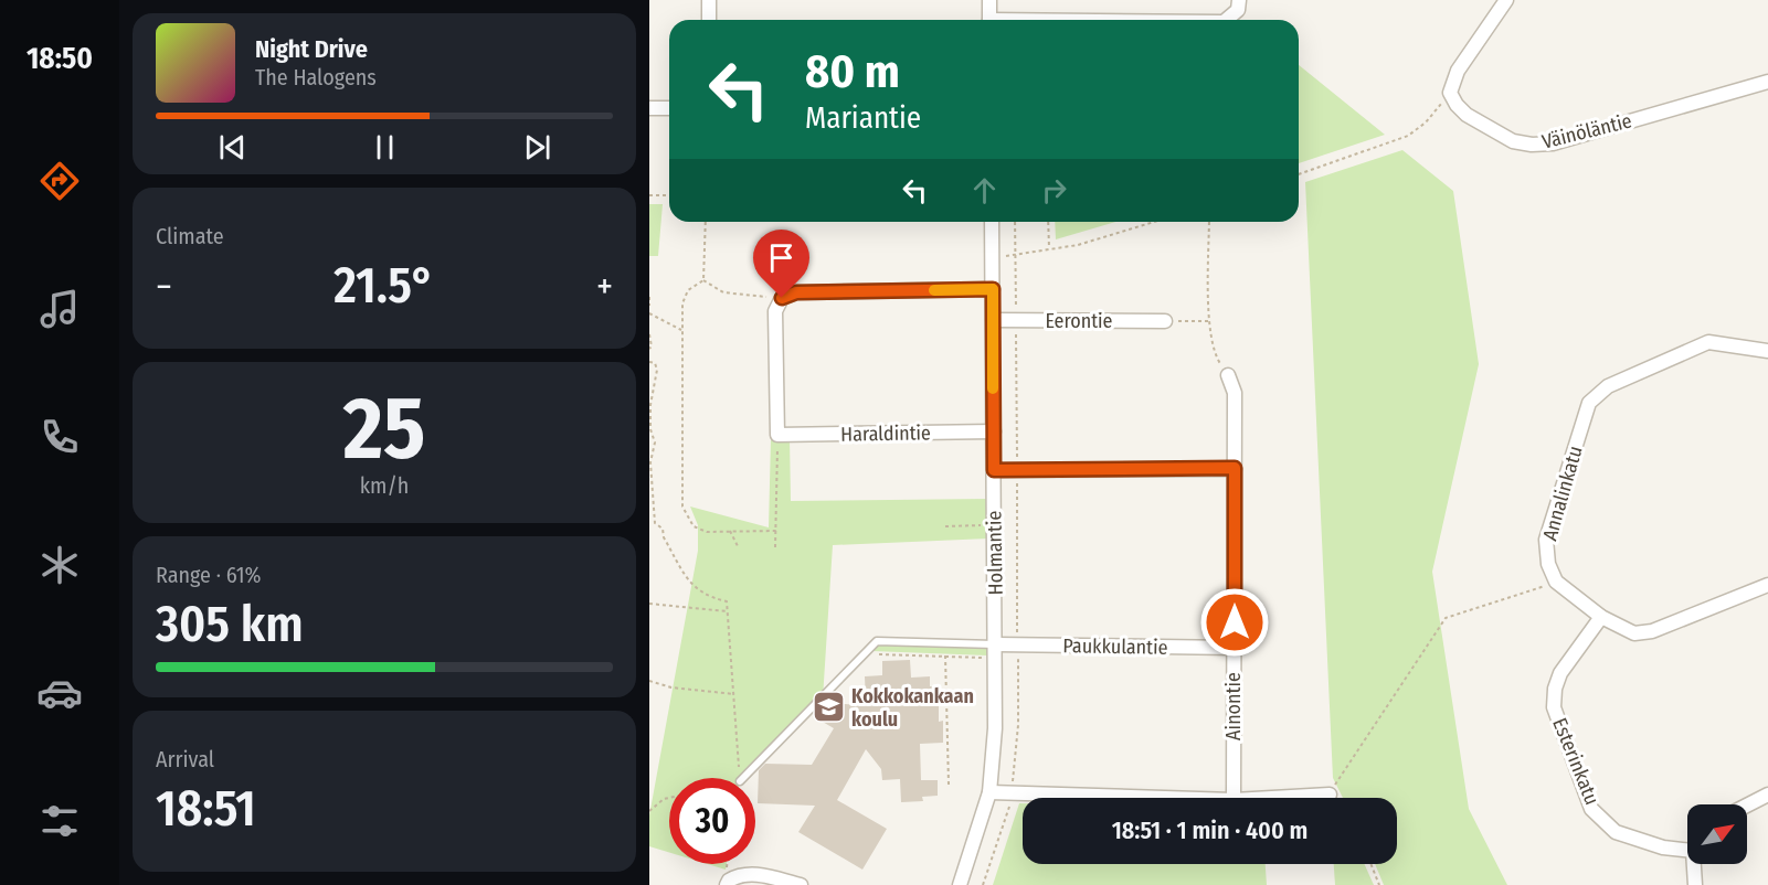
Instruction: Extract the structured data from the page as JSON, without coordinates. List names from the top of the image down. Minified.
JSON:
{"streets":{"street":["Väinöläntie","Eerontie","Haraldintie","Annalinkatu","Holmantie","Paukkulantie","Ainontie","Esterinkatu"]},"crossings":[["Eerontie","Holmantie"],["Haraldintie","Holmantie"],["Holmantie","Paukkulantie"],["Paukkulantie","Ainontie"]],"places":{"school or university":["Kokkokankaan koulu"]},"north":"top right","page":{"tabs":"18:50","turn":["80 m","Mariantie"],"song":["Night Drive","The Halogens"],"tile":["Climate",["25","km/h"],["Range · 61%","305 km"],["Arrival","18:51"]],"heat":["−","21.5°","+"],"limit":"30","trip":"18:51 · 1 min · 400 m"}}
